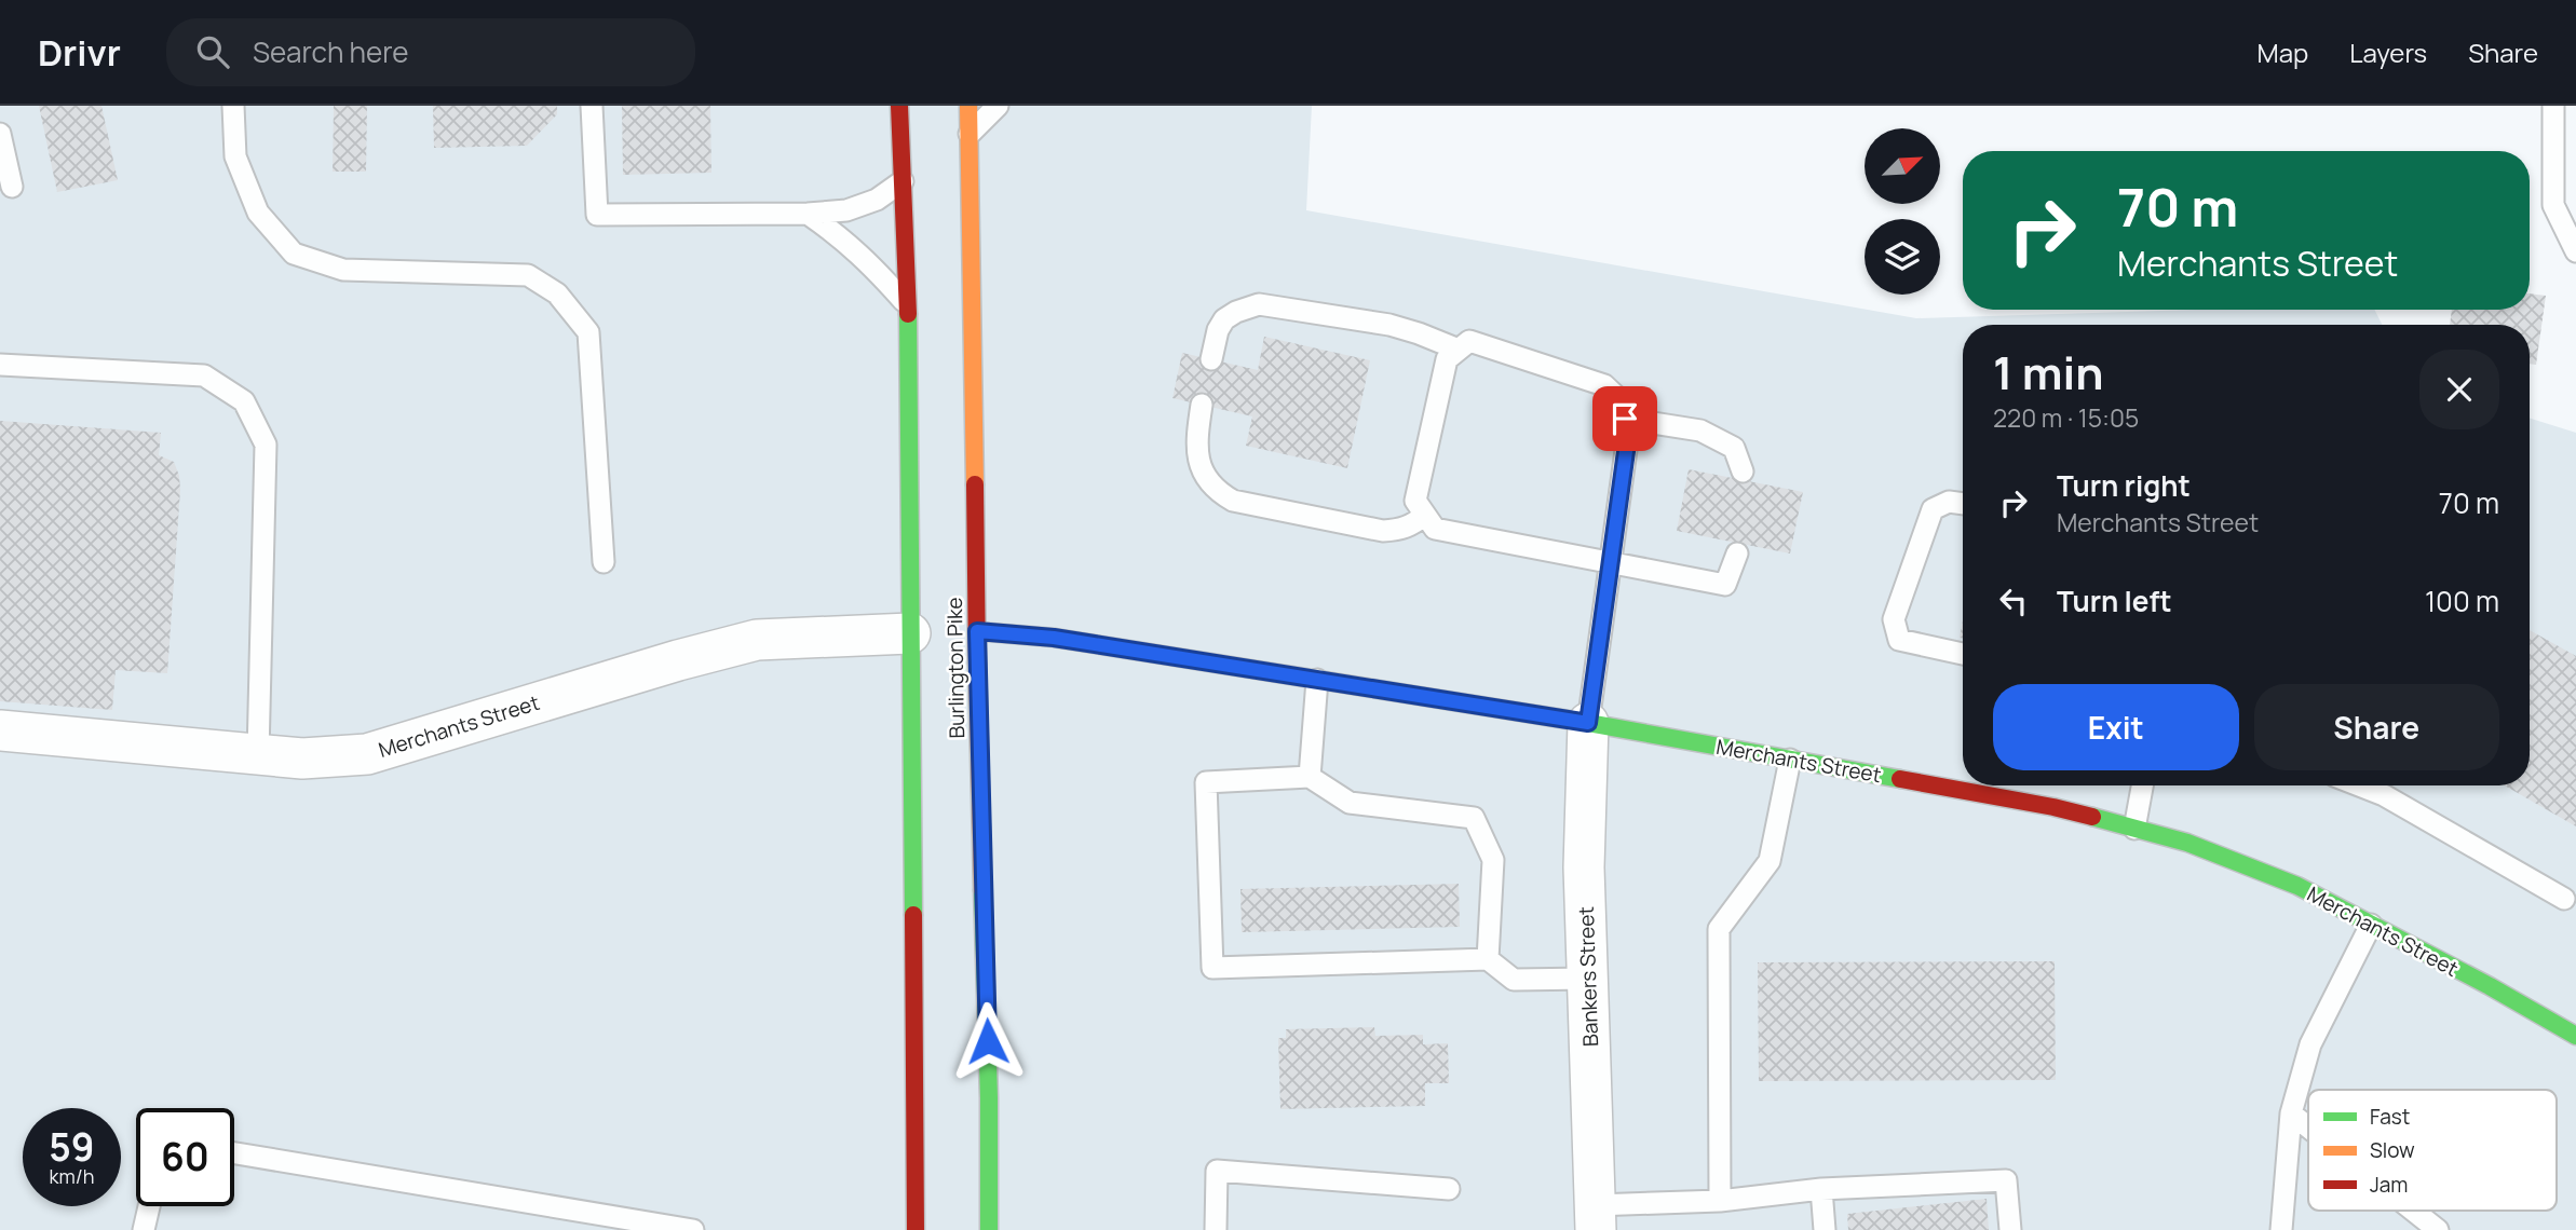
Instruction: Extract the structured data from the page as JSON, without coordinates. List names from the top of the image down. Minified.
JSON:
{"streets":{"main road":["Burlington Pike","Merchants Street"],"street":["Bankers Street"]},"crossings":[["Burlington Pike","Merchants Street"],["Merchants Street","Bankers Street"]],"legend":["Fast","Slow","Jam"],"north":"top right","page":{"header":"Drivr","search":"Search here","nav":["Map","Layers","Share"],"turn":["70 m","Merchants Street"],"heading":["1 min","220 m · 15:05"],"list":[{"name":"Turn right","note":"Merchants Street","value":"70 m"},{"name":"Turn left","value":"100 m"}],"buttons":["Exit","Share"],"speed":"59 km/h","limit":"60"}}
